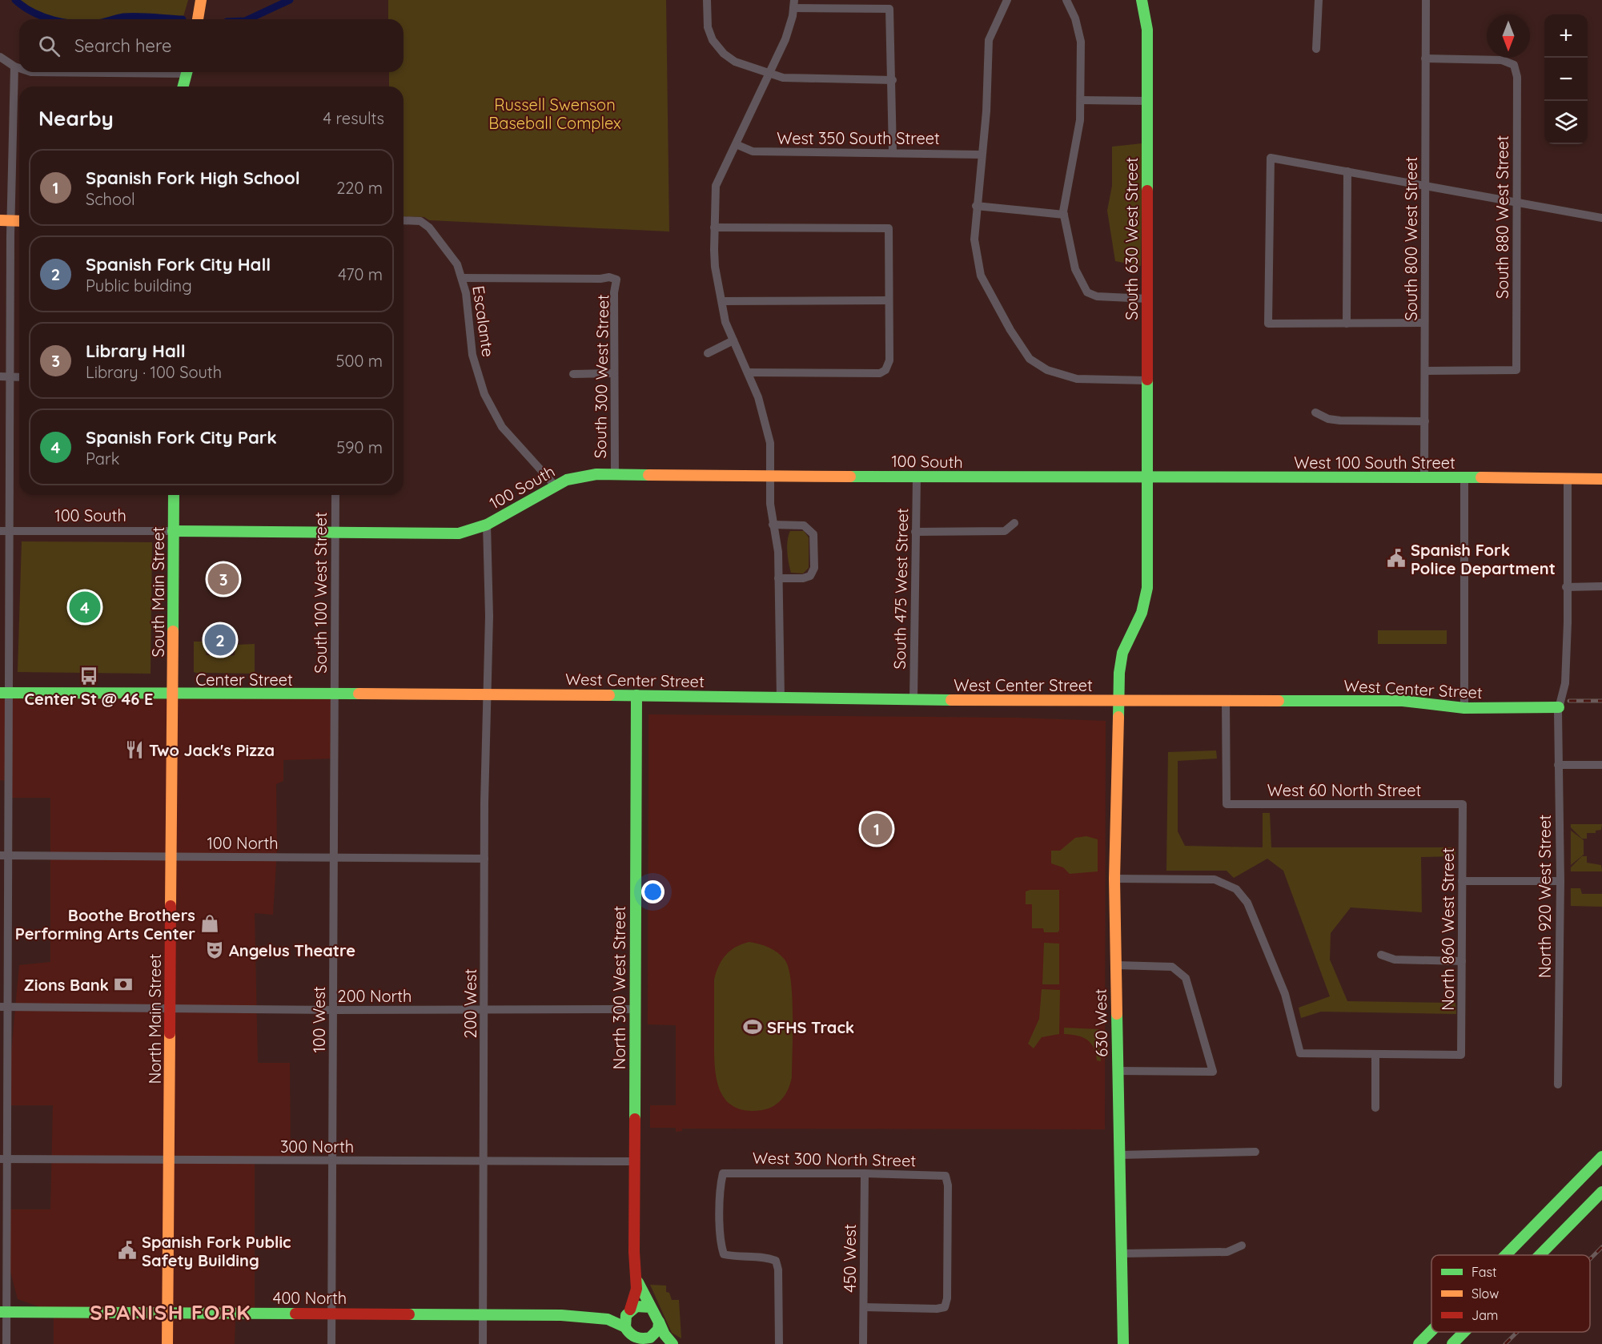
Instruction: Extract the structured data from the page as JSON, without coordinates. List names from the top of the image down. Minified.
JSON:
{"streets":{"main road":["South 630 West Street","100 South","West 100 South Street","South Main Street","Center Street","West Center Street","North 300 West Street","North Main Street","630 West","400 North"],"street":["West 350 South Street","South 880 West Street","South 800 West Street","Escalante","South 300 West Street","South 475 West Street","South 100 West Street","West 60 North Street","100 North","North 920 West Street","North 860 West Street","200 North","200 West","100 West","300 North","West 300 North Street","450 West"]},"crossings":[["South 880 West Street","South 800 West Street"],["South 630 West Street","100 South"],["South 630 West Street","West 100 South Street"],["South 630 West Street","West Center Street"],["South 630 West Street","630 West"],["South 800 West Street","West 100 South Street"],["Escalante","South 300 West Street"],["Escalante","100 South"],["South 300 West Street","100 South"],["100 South","West 100 South Street"],["100 South","South 475 West Street"],["100 South","South Main Street"],["100 South","South 100 West Street"],["100 South","200 West"],["West 100 South Street","North 920 West Street"],["South 475 West Street","West Center Street"],["South Main Street","Center Street"],["South Main Street","North Main Street"],["South 100 West Street","Center Street"],["South 100 West Street","100 West"],["Center Street","West Center Street"],["Center Street","200 West"],["Center Street","North Main Street"],["Center Street","100 West"],["West Center Street","West 60 North Street"],["West Center Street","North 920 West Street"],["West Center Street","North 300 West Street"],["West Center Street","200 West"],["West Center Street","630 West"],["West 60 North Street","North 860 West Street"],["100 North","200 West"],["100 North","North Main Street"],["100 North","100 West"],["North 300 West Street","200 North"],["North 300 West Street","300 North"],["200 North","200 West"],["200 North","North Main Street"],["200 North","100 West"],["200 West","300 North"],["200 West","400 North"],["North Main Street","300 North"],["North Main Street","400 North"],["100 West","300 North"],["100 West","400 North"],["West 300 North Street","450 West"]],"districts":["SPANISH FORK"],"parks":["Russell Swenson Baseball Complex"],"places":{"public building":["Spanish Fork Police Department","Spanish Fork Public Safety Building"],"bus stop":["Center St @ 46 E"],"restaurant":["Two Jack's Pizza"],"shop":["Boothe Brothers Performing Arts Center"],"theatre":["Angelus Theatre"],"bank":["Zions Bank"],"sports":["SFHS Track"]},"legend":["Fast","Slow","Jam"],"north":"bottom","page":{"map_buttons":["+","−"],"search":"Search here","heading":["Nearby","4 results"],"list":[{"mark":"1","name":"Spanish Fork High School","note":"School","value":"220 m"},{"mark":"2","name":"Spanish Fork City Hall","note":"Public building","value":"470 m"},{"mark":"3","name":"Library Hall","note":"Library · 100 South","value":"500 m"},{"mark":"4","name":"Spanish Fork City Park","note":"Park","value":"590 m"}],"pins":["3","4","2","1"]}}
